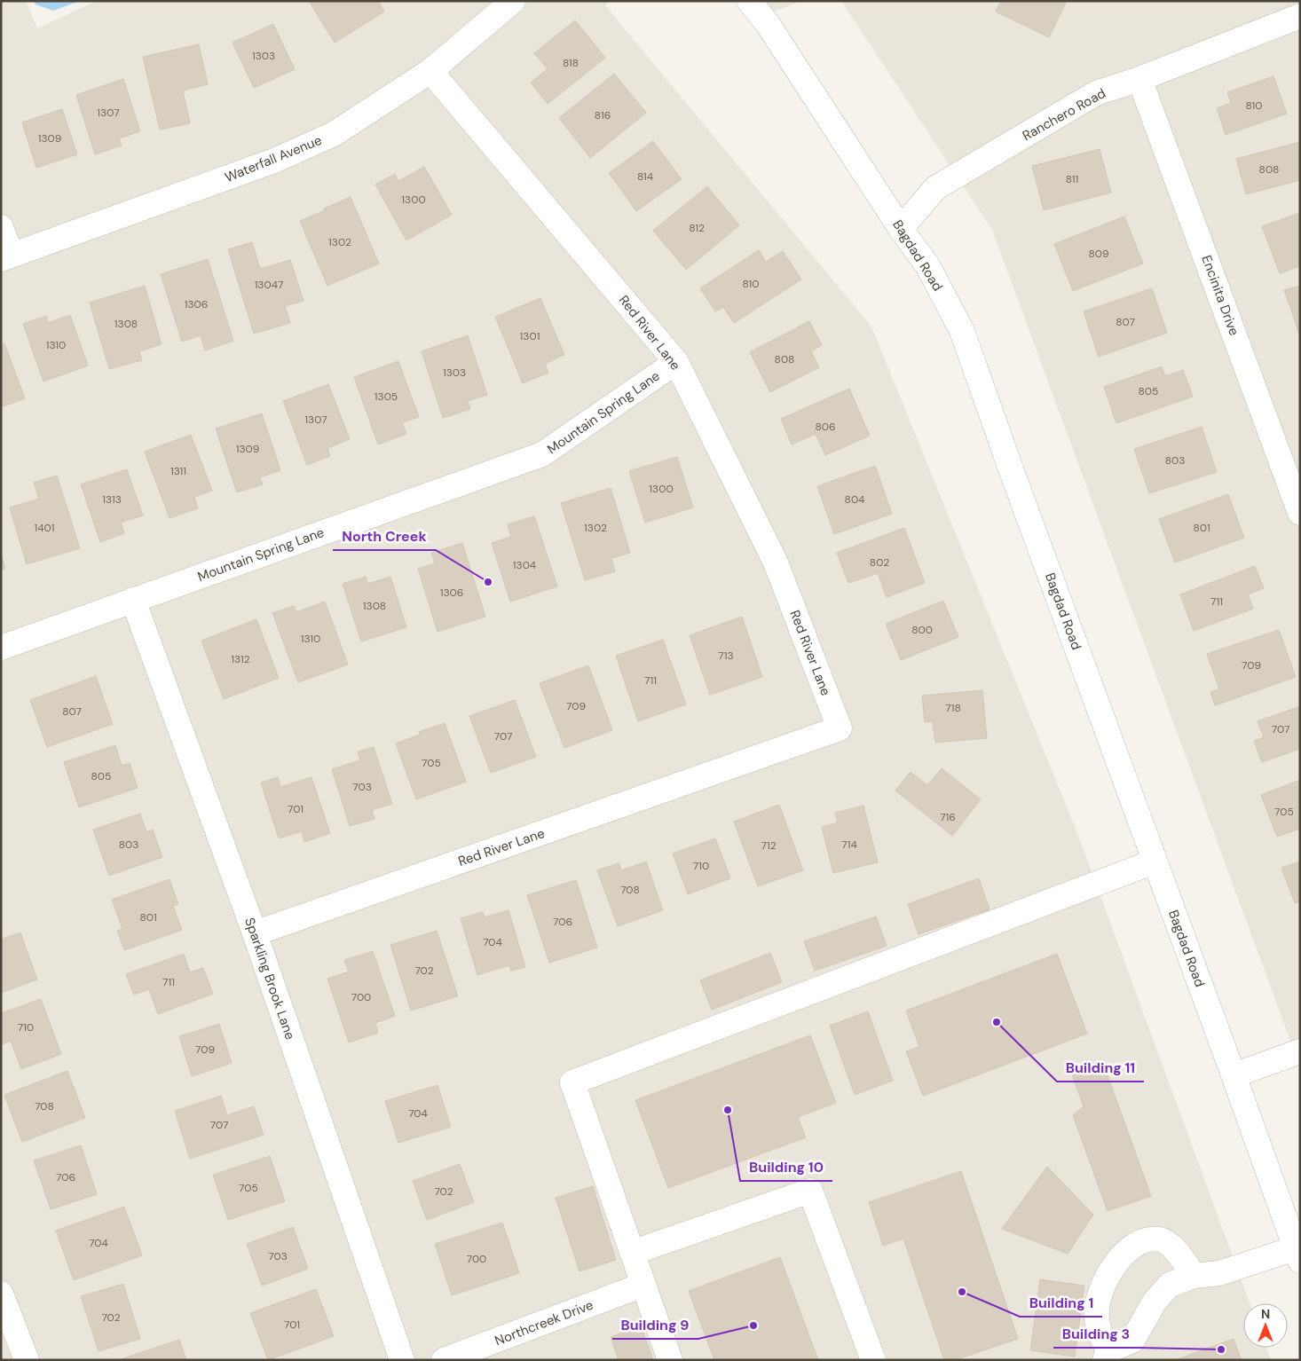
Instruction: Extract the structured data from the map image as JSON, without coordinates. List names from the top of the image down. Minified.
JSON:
{"streets":{"street":["Ranchero Road","Waterfall Avenue","Bagdad Road","Encinita Drive","Red River Lane","Mountain Spring Lane","Sparkling Brook Lane","Northcreek Drive"]},"crossings":[["Ranchero Road","Bagdad Road"],["Ranchero Road","Encinita Drive"],["Waterfall Avenue","Red River Lane"],["Red River Lane","Mountain Spring Lane"],["Red River Lane","Sparkling Brook Lane"],["Mountain Spring Lane","Sparkling Brook Lane"]],"places":["North Creek","Building 11","Building 10","Building 1","Building 9","Building 3"],"house_numbers":["1303","818","810","1307","816","1309","808","814","811","1300","812","1302","809","810","13047","1306","807","1308","1301","1310","808","1303","805","1305","1307","806","1309","803","1311","1300","1313","804","1401","1302","801","802","1304","1306","711","1308","800","1310","713","1312","709","711","709","718","807","707","707","705","805","703","701","705","716","803","714","712","710","708","801","706","704","702","711","700","710","709","708","704","707","706","705","702","704","703","700","702","701"],"north":"top"}
